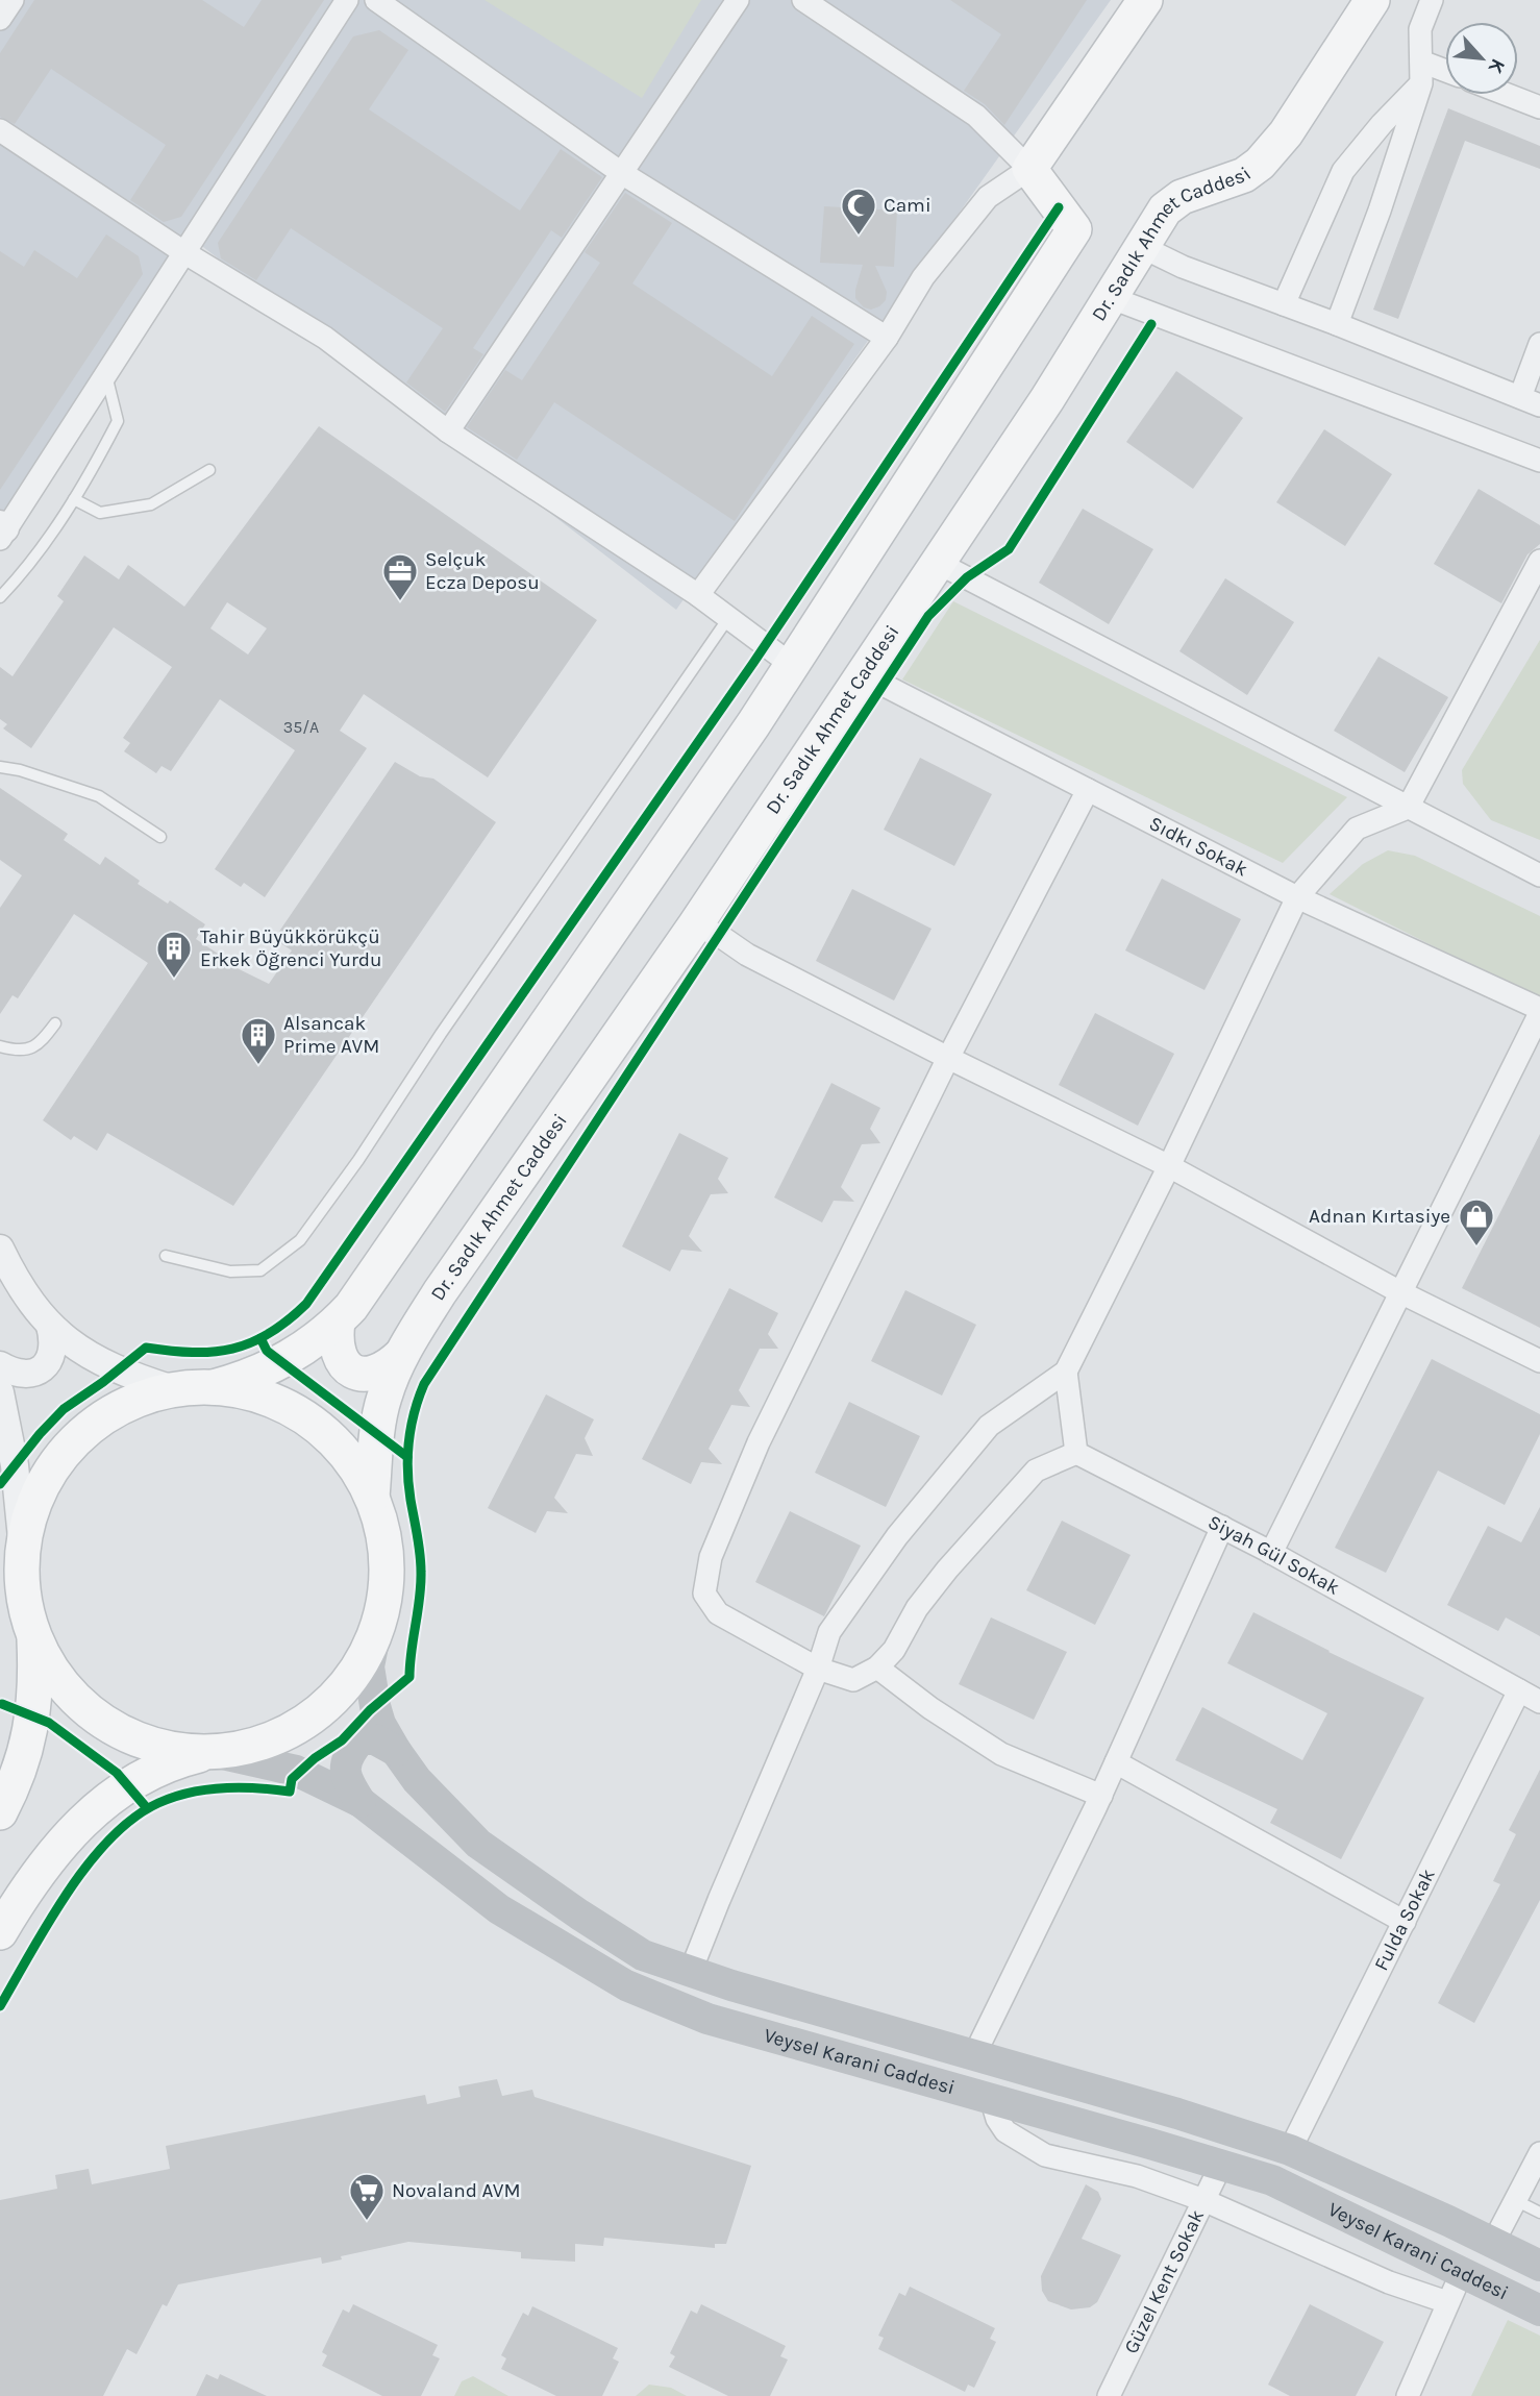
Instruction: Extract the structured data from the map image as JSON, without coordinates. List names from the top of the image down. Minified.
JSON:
{"streets":{"main road":["Dr. Sadık Ahmet Caddesi","Veysel Karani Caddesi"],"street":["Sıdkı Sokak","Siyah Gül Sokak","Fulda Sokak","Güzel Kent Sokak"]},"crossings":[["Dr. Sadık Ahmet Caddesi","Sıdkı Sokak"],["Siyah Gül Sokak","Fulda Sokak"],["Fulda Sokak","Veysel Karani Caddesi"],["Veysel Karani Caddesi","Güzel Kent Sokak"]],"places":{"mosque":["Cami"],"office":["Selçuk Ecza Deposu"],"building":["Tahir Büyükkörükçü Erkek Öğrenci Yurdu","Alsancak Prime AVM"],"shop":["Adnan Kırtasiye"],"supermarket":["Novaland AVM"]},"house_numbers":["35/A"],"north":"bottom right"}
